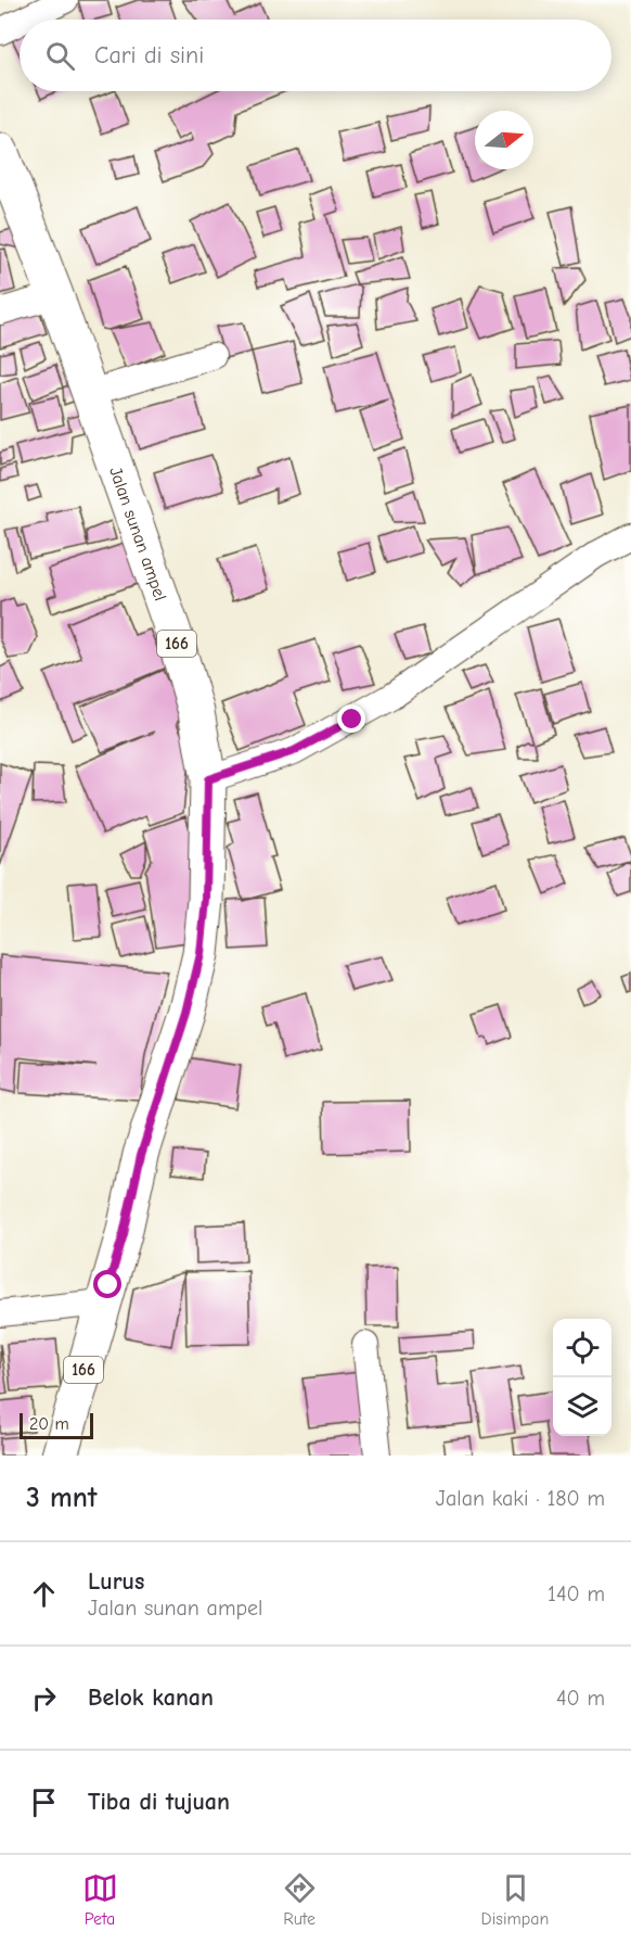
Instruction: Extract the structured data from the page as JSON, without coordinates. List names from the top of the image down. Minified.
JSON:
{"streets":{"main road":["Jalan sunan ampel","166"]},"scale_bar":"20 m","north":"right","page":{"search":"Cari di sini","scale":"20 m","heading":["3 mnt","Jalan kaki · 180 m"],"list":[["Lurus","Jalan sunan ampel","140 m"],["Belok kanan","40 m"],"Tiba di tujuan"],"nav":["Peta","Rute","Disimpan"]}}
